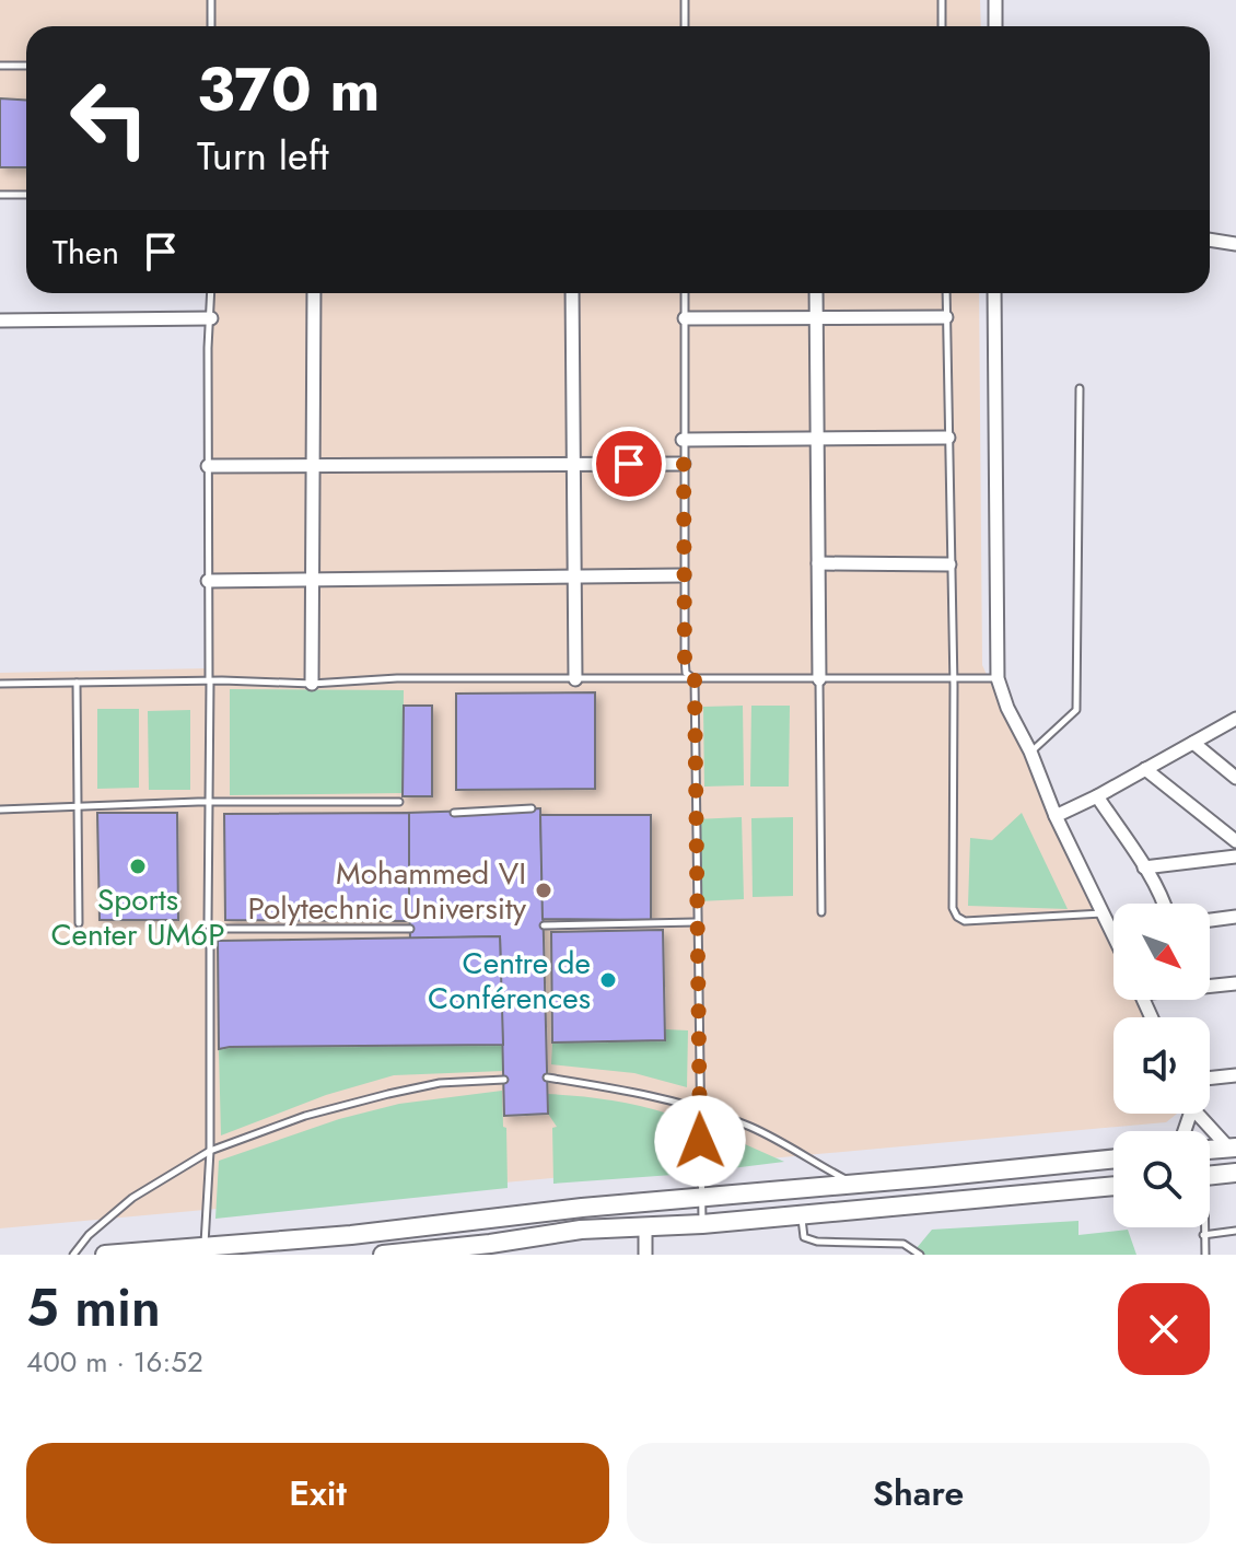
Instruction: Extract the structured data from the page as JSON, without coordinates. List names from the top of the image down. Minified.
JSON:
{"places":["Sports Center UM6P","Mohammed VI Polytechnic University","Centre de Conférences"],"north":"bottom right","page":{"turn":["370 m","Turn left"],"then":"Then","heading":["5 min","400 m · 16:52"],"buttons":["Exit","Share"]}}
